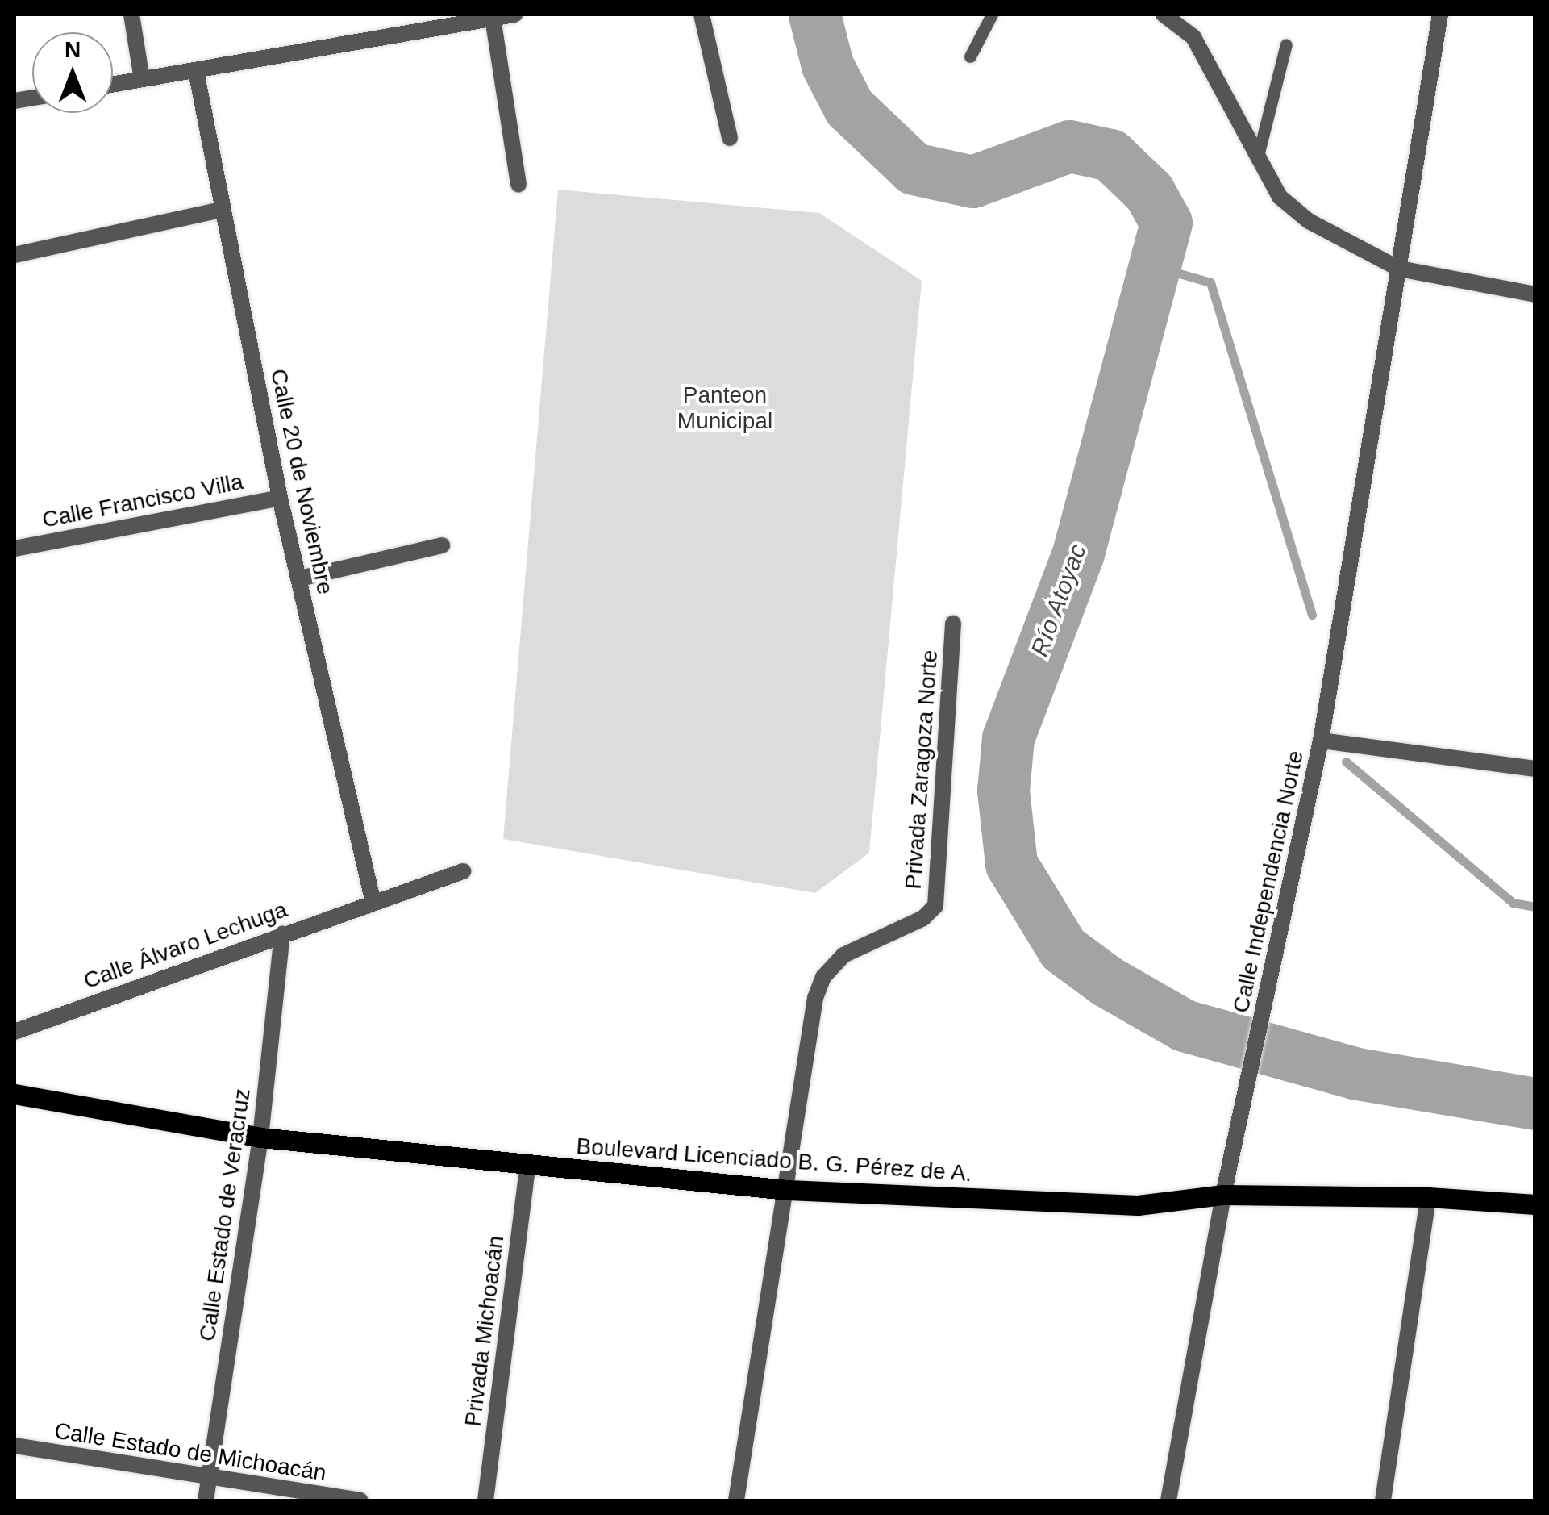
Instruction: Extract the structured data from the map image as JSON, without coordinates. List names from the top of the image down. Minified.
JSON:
{"streets":{"main road":["Boulevard Licenciado B. G. Pérez de A."],"street":["Calle 20 de Noviembre","Calle Francisco Villa","Privada Zaragoza Norte","Calle Independencia Norte","Calle Álvaro Lechuga","Calle Estado de Veracruz","Privada Michoacán","Calle Estado de Michoacán"]},"crossings":[["Calle 20 de Noviembre","Calle Francisco Villa"],["Calle 20 de Noviembre","Calle Álvaro Lechuga"],["Privada Zaragoza Norte","Boulevard Licenciado B. G. Pérez de A."],["Calle Independencia Norte","Boulevard Licenciado B. G. Pérez de A."],["Calle Álvaro Lechuga","Calle Estado de Veracruz"],["Boulevard Licenciado B. G. Pérez de A.","Calle Estado de Veracruz"],["Boulevard Licenciado B. G. Pérez de A.","Privada Michoacán"],["Calle Estado de Veracruz","Calle Estado de Michoacán"]],"water":["Río Atoyac"],"parks":["Panteon Municipal"],"north":"top"}
